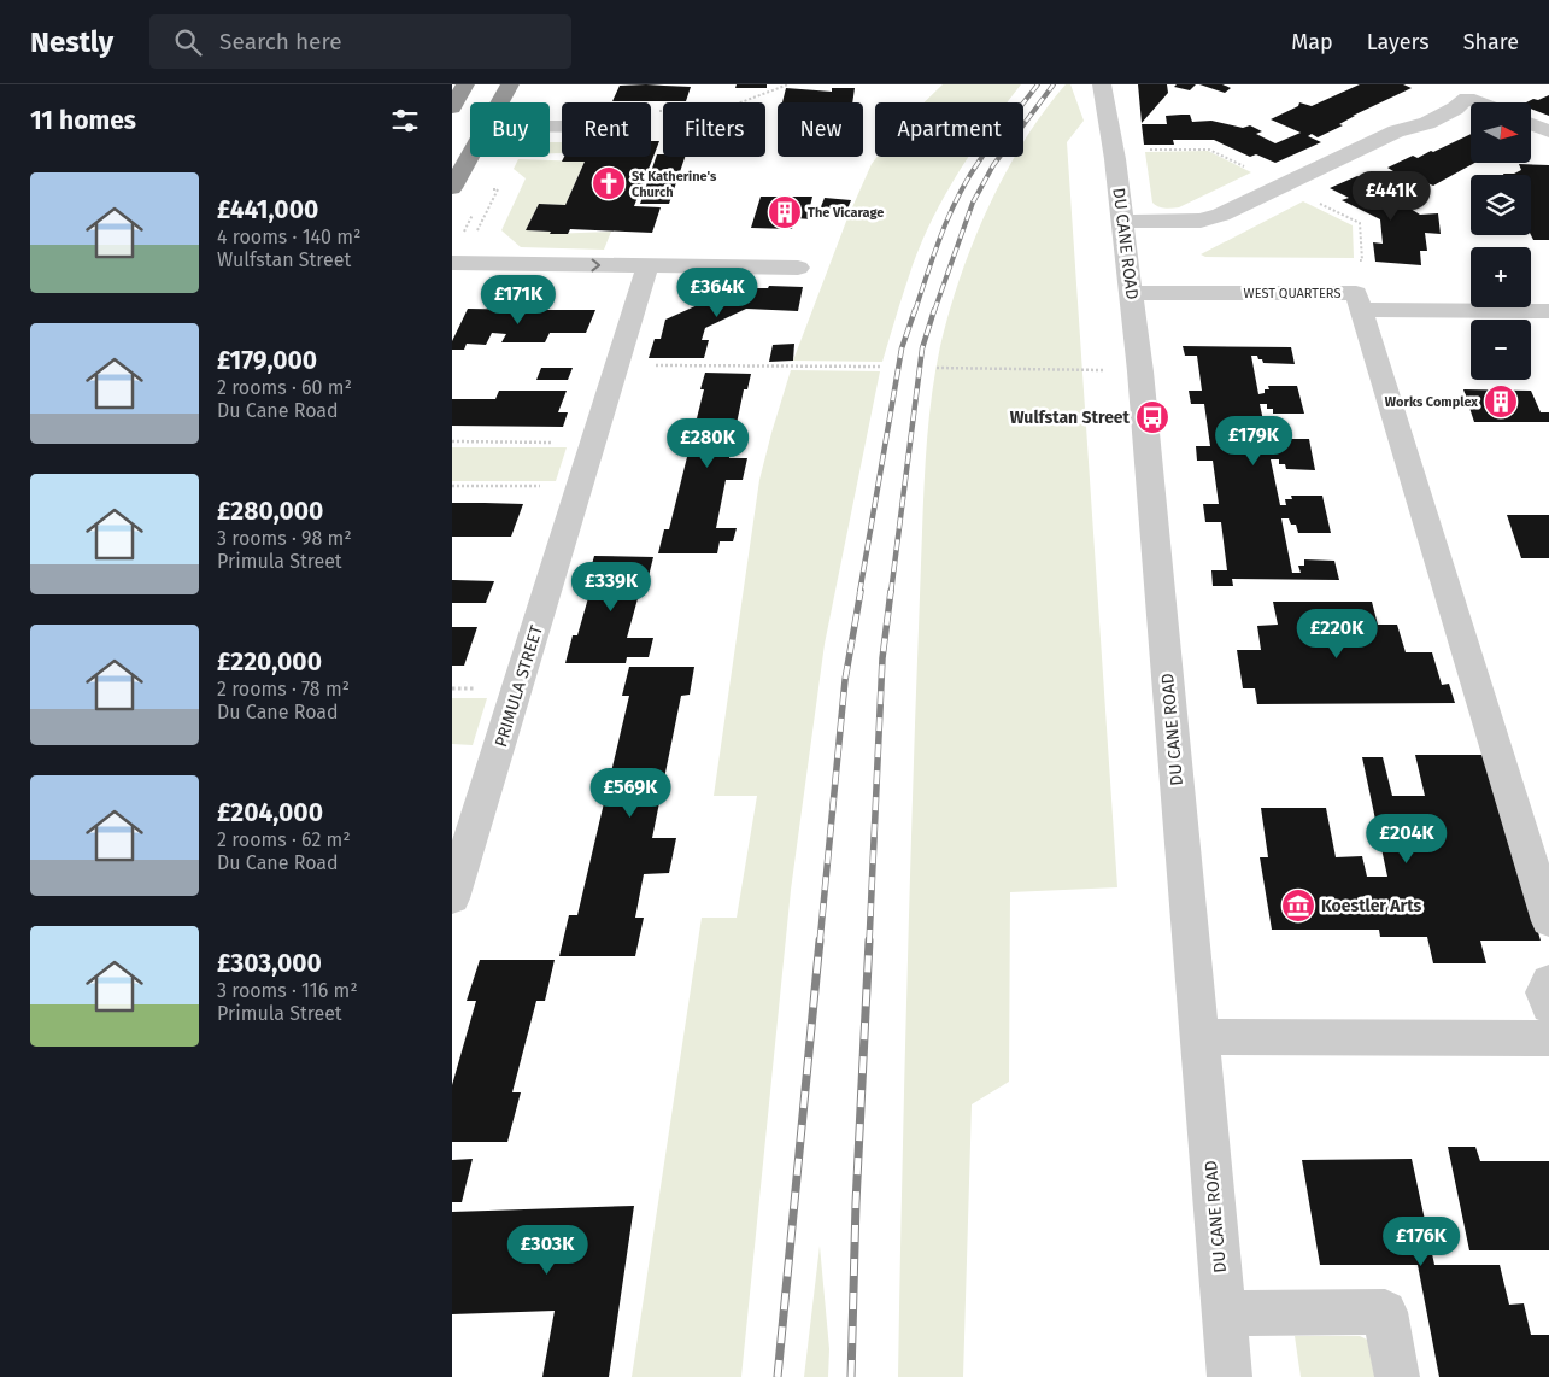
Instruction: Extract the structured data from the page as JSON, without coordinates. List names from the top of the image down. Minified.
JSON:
{"streets":{"street":["DU CANE ROAD","WEST QUARTERS","PRIMULA STREET"]},"crossings":[["DU CANE ROAD","WEST QUARTERS"]],"places":{"church":["St Katherine's Church"],"building":["The Vicarage","Works Complex"],"bus stop":["Wulfstan Street"],"museum":["Koestler Arts"]},"north":"right","page":{"header":"Nestly","search":"Search here","nav":["Map","Layers","Share"],"heading":"11 homes","map_buttons":["+","−"],"chip":["Buy","Rent","Filters","New","Apartment"],"list":[{"name":"£441,000","note":"4 rooms · 140 m² · Wulfstan Street"},{"name":"£179,000","note":"2 rooms · 60 m² · Du Cane Road"},{"name":"£280,000","note":"3 rooms · 98 m² · Primula Street"},{"name":"£220,000","note":"2 rooms · 78 m² · Du Cane Road"},{"name":"£204,000","note":"2 rooms · 62 m² · Du Cane Road"},{"name":"£303,000","note":"3 rooms · 116 m² · Primula Street"}],"price":["£441K","£364K","£171K","£179K","£280K","£339K","£220K","£569K","£204K","£176K","£303K"]}}
